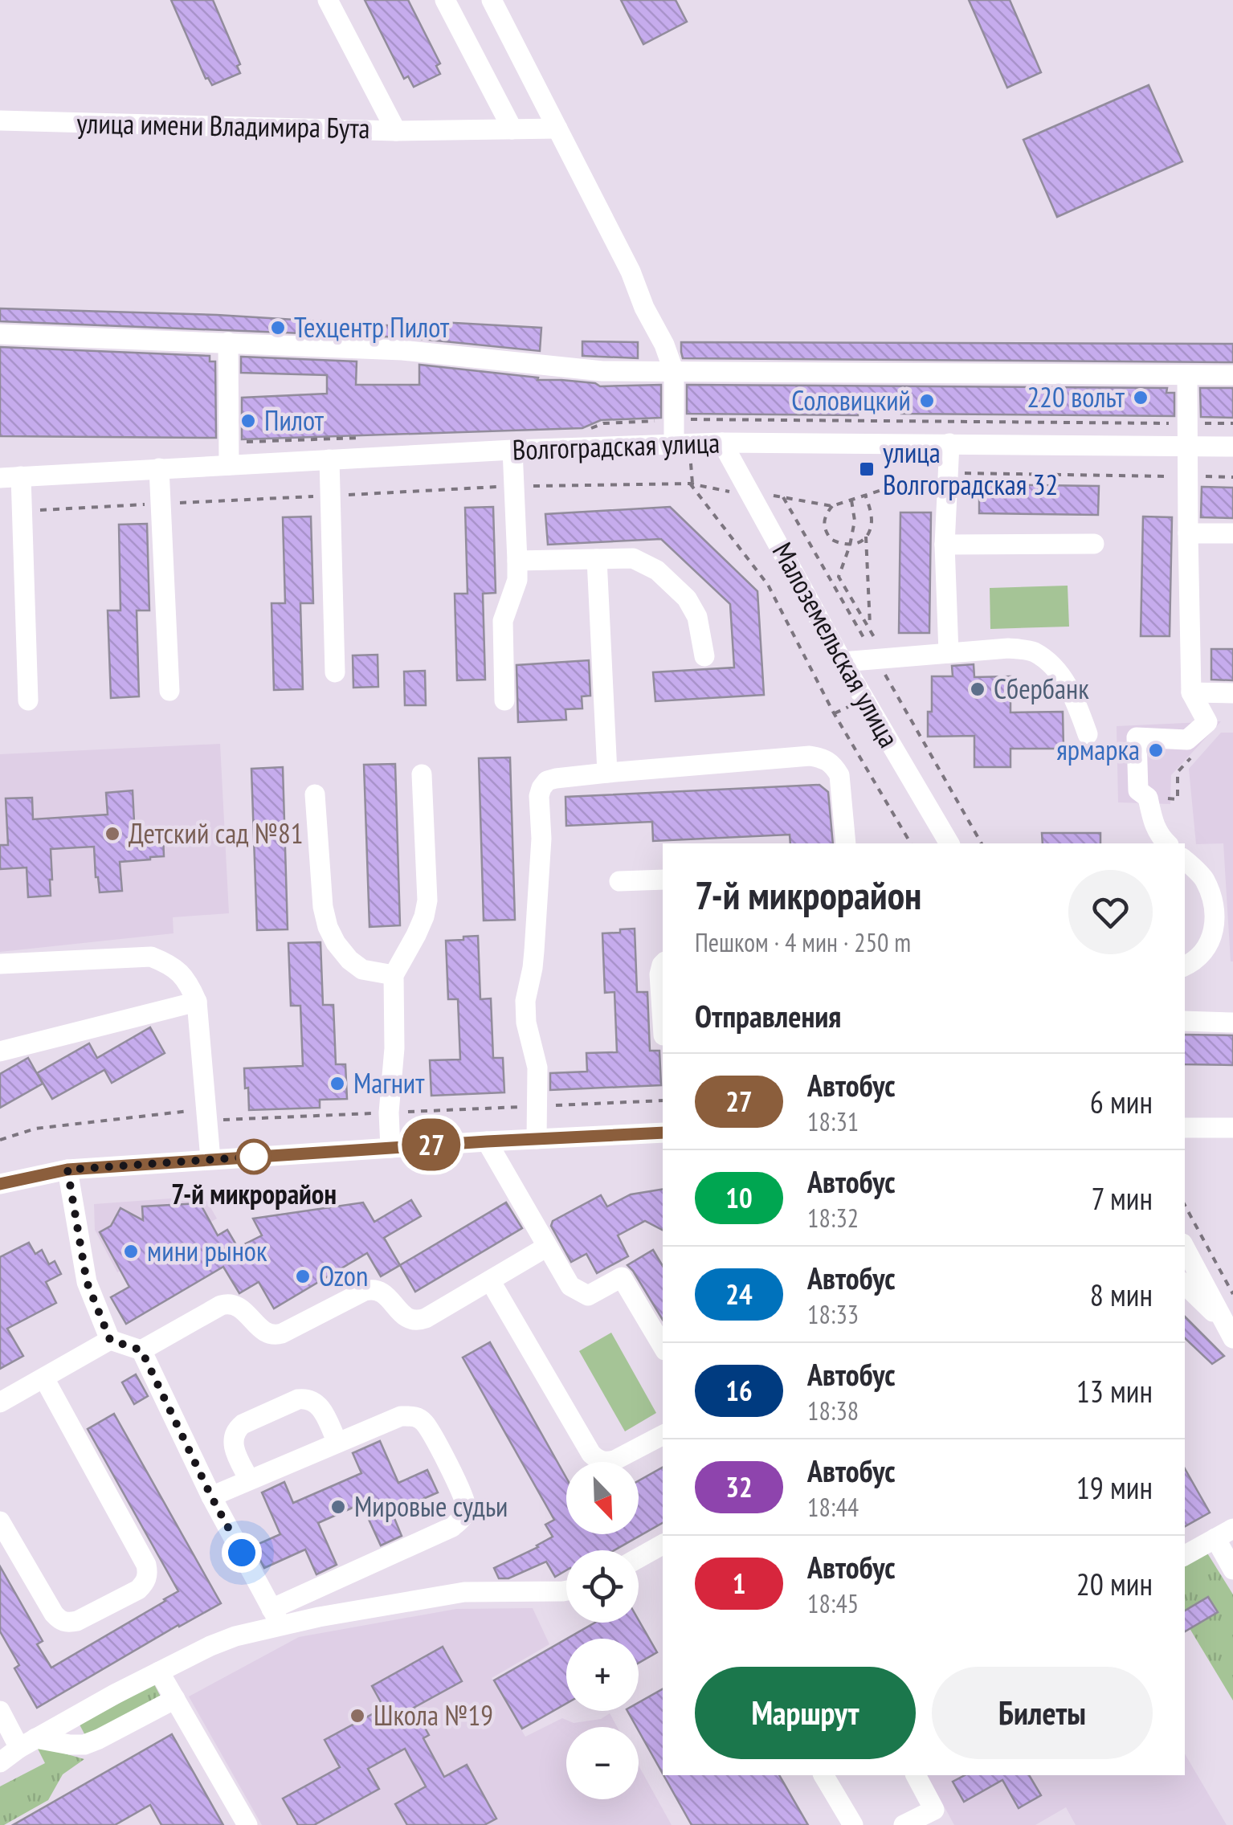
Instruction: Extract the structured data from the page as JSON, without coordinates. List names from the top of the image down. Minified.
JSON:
{"streets":{"street":["улица имени Владимира Бута","Волгоградская улица","Малоземельская улица"]},"crossings":[["Волгоградская улица","Малоземельская улица"]],"places":{"other":["Техцентр Пилот","220 вольт","Соловицкий","Пилот","Сбербанк","ярмарка","Детский сад №81","Магнит","7-й микрорайон","мини рынок","Ozon","Мировые судьи","Школа №19"],"transit":["улица Волгоградская 32"]},"lines":["bus line 27"],"north":"bottom right","page":{"on_map":"27","heading":[["7-й микрорайон","Пешком · 4 мин · 250 m"],"Отправления"],"list":[{"mark":"27","name":"Автобус","note":"18:31","value":"6 мин"},{"mark":"10","name":"Автобус","note":"18:32","value":"7 мин"},{"mark":"24","name":"Автобус","note":"18:33","value":"8 мин"},{"mark":"16","name":"Автобус","note":"18:38","value":"13 мин"},{"mark":"32","name":"Автобус","note":"18:44","value":"19 мин"},{"mark":"1","name":"Автобус","note":"18:45","value":"20 мин"}],"map_buttons":["+","−"],"buttons":["Маршрут","Билеты"]}}
